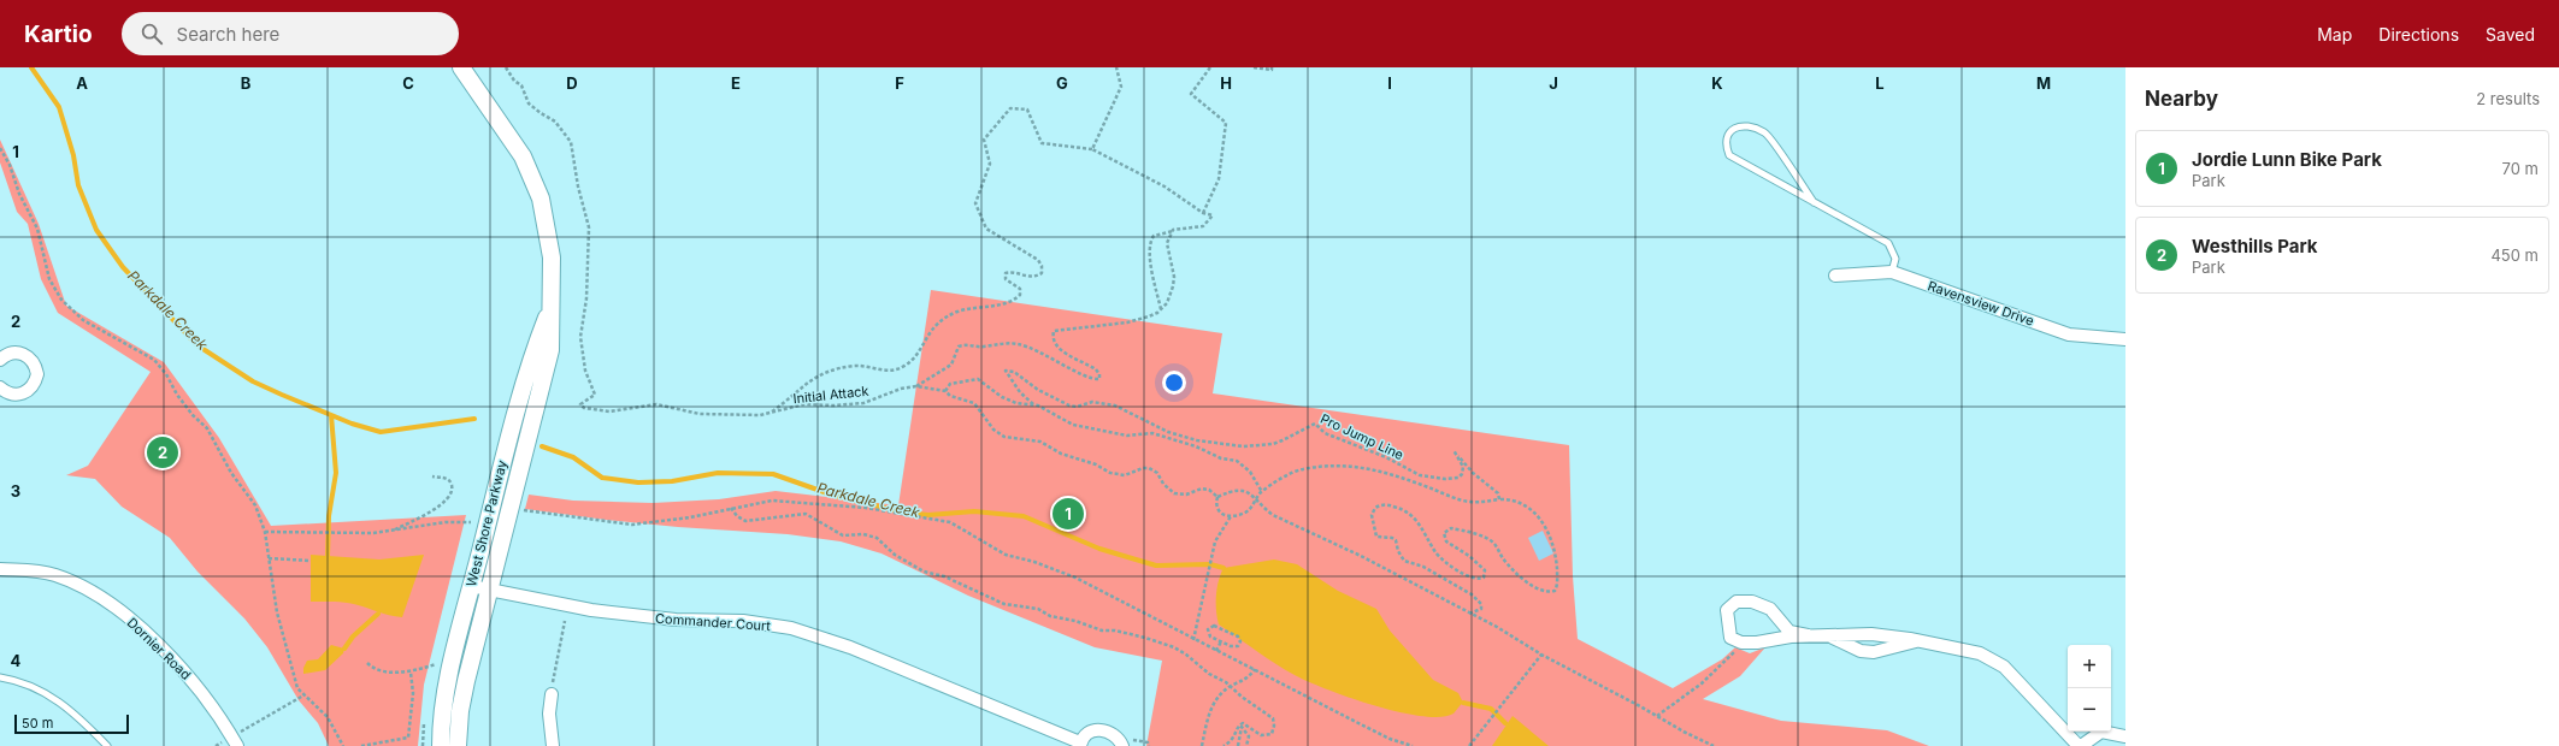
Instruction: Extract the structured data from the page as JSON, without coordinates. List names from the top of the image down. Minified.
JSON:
{"streets":{"main road":["West Shore Parkway"],"street":["Ravensview Drive","Commander Court","Dornier Road"],"path":["Initial Attack","Pro Jump Line"]},"crossings":[["West Shore Parkway","Commander Court"]],"water":["Parkdale Creek"],"scale_bar":"50 m","page":{"header":"Kartio","search":"Search here","nav":["Map","Directions","Saved"],"heading":["Nearby","2 results"],"list":[{"mark":"1","name":"Jordie Lunn Bike Park","note":"Park","value":"70 m"},{"mark":"2","name":"Westhills Park","note":"Park","value":"450 m"}],"pins":["2","1"],"map_buttons":["+","−"],"scale":"50 m"},"grid":{"columns":["A","B","C","D","E","F","G","H","I","J","K","L","M"],"rows":["1","2","3","4"]}}
